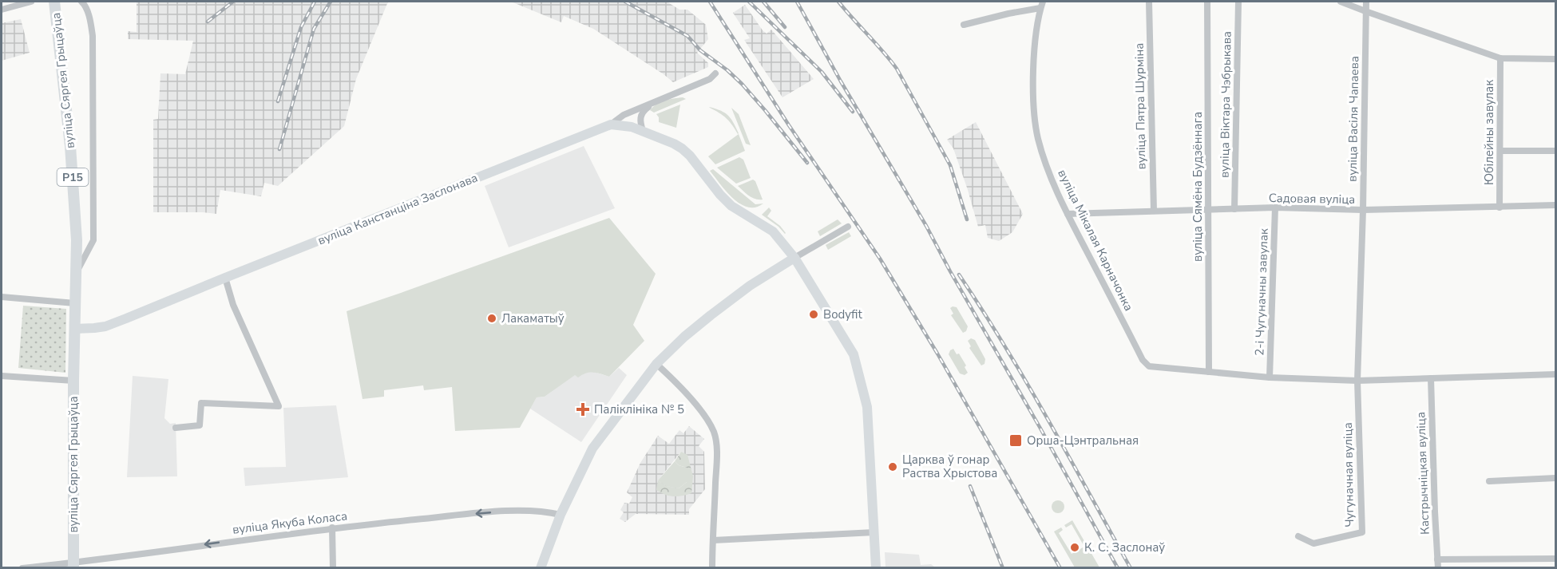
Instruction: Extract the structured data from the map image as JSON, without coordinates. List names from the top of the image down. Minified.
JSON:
{"streets":{"main road":["вуліца Сяргея Грыцаўца","Р15"],"street":["вуліца Віктара Чэбрыкава","вуліца Пятра Шурміна","вуліца Васіля Чапаева","Юбілейны завулак","вуліца Сямёна Будзённага","Садовая вуліца","вуліца Канстанціна Заслонава","вуліца Мікалая Карначонка","2-і Чугуначны завулак","Кастрычніцкая вуліца","Чугуначная вуліца","вуліца Якуба Коласа"]},"crossings":[["вуліца Сяргея Грыцаўца","вуліца Канстанціна Заслонава"],["вуліца Сяргея Грыцаўца","вуліца Якуба Коласа"],["вуліца Віктара Чэбрыкава","Садовая вуліца"],["вуліца Пятра Шурміна","Садовая вуліца"],["вуліца Васіля Чапаева","Садовая вуліца"],["вуліца Васіля Чапаева","Чугуначная вуліца"],["Юбілейны завулак","Садовая вуліца"],["вуліца Сямёна Будзённага","Садовая вуліца"],["вуліца Сямёна Будзённага","вуліца Мікалая Карначонка"],["Садовая вуліца","вуліца Мікалая Карначонка"],["Садовая вуліца","2-і Чугуначны завулак"]],"one_way":["вуліца Якуба Коласа"],"places":{"other":["Bodyfit","Лакаматыў","Царква ў гонар Раства Хрыстова","К. С. Заслонаў"],"health":["Паліклініка № 5"],"transit":["Орша-Цэнтральная"]}}
